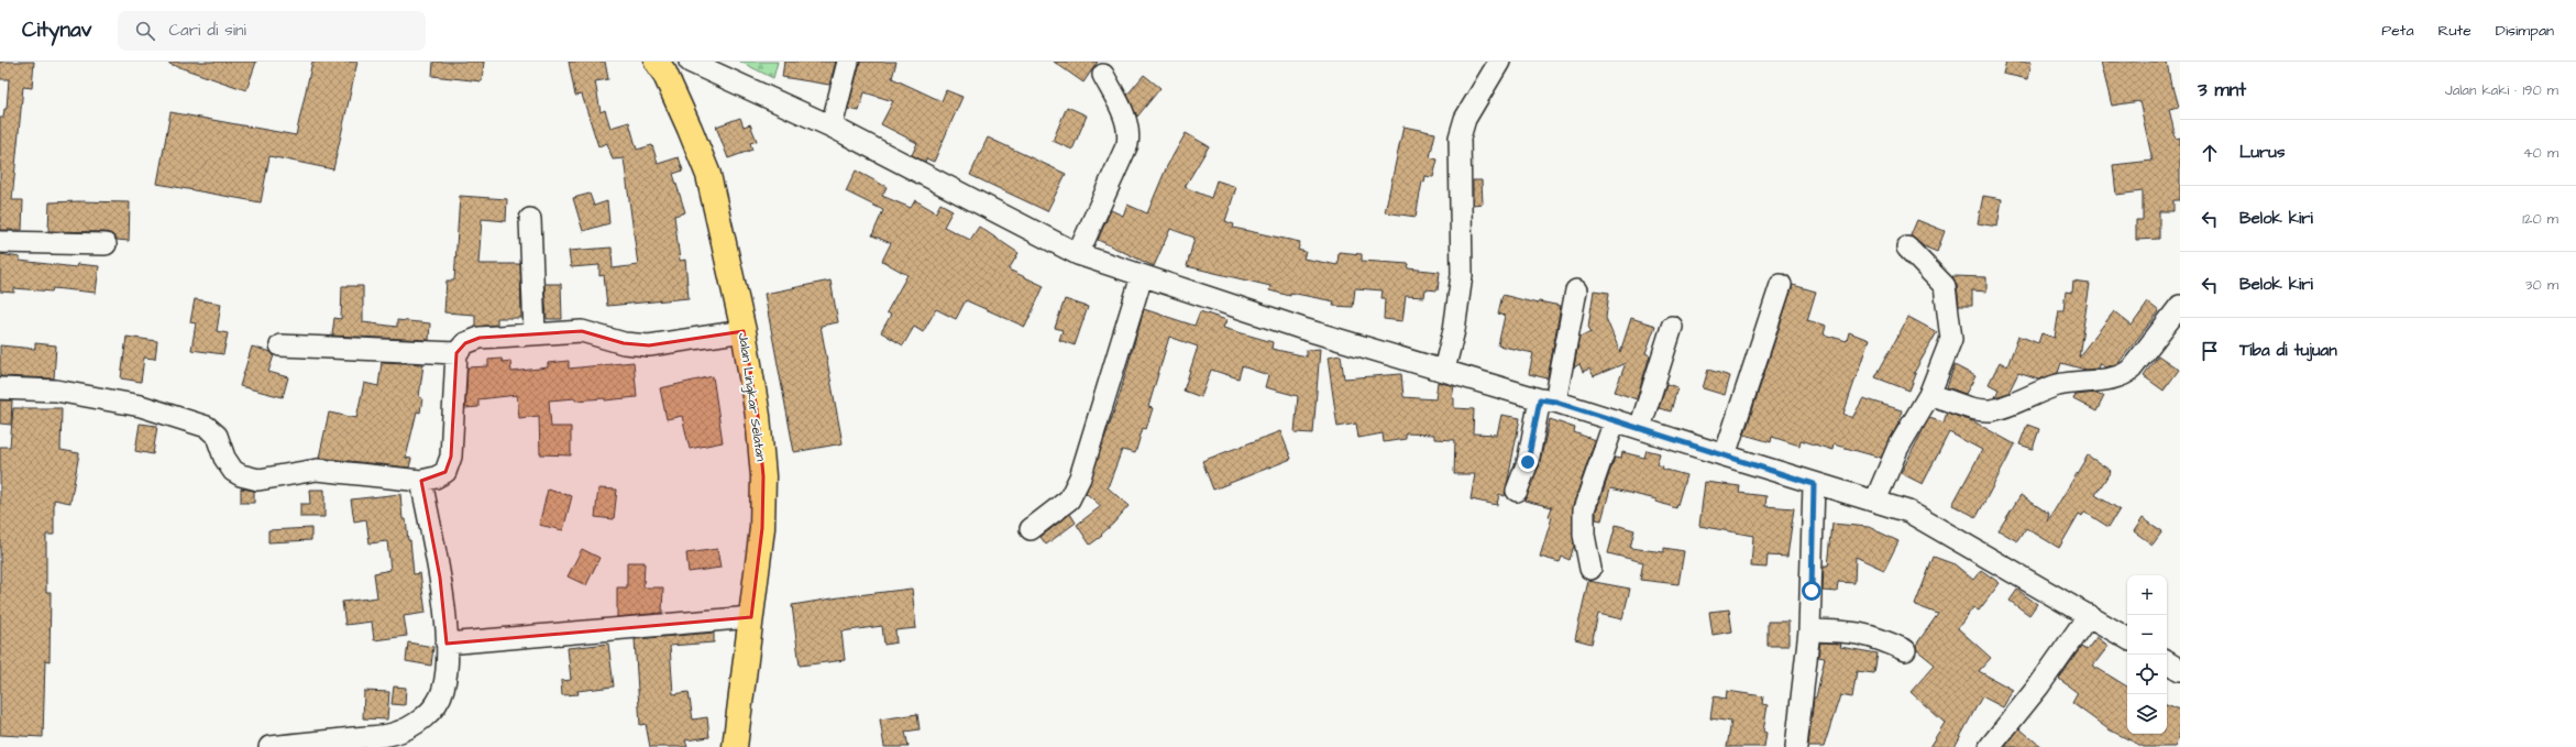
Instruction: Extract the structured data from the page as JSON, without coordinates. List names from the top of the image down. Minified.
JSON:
{"streets":{"highway":["Jalan Lingkar Selatan"]},"page":{"header":"Citynav","search":"Cari di sini","nav":["Peta","Rute","Disimpan"],"heading":["3 mnt","Jalan kaki · 190 m"],"list":[["Lurus","40 m"],["Belok kiri","120 m"],["Belok kiri","30 m"],"Tiba di tujuan"],"map_buttons":["+","−"]}}
